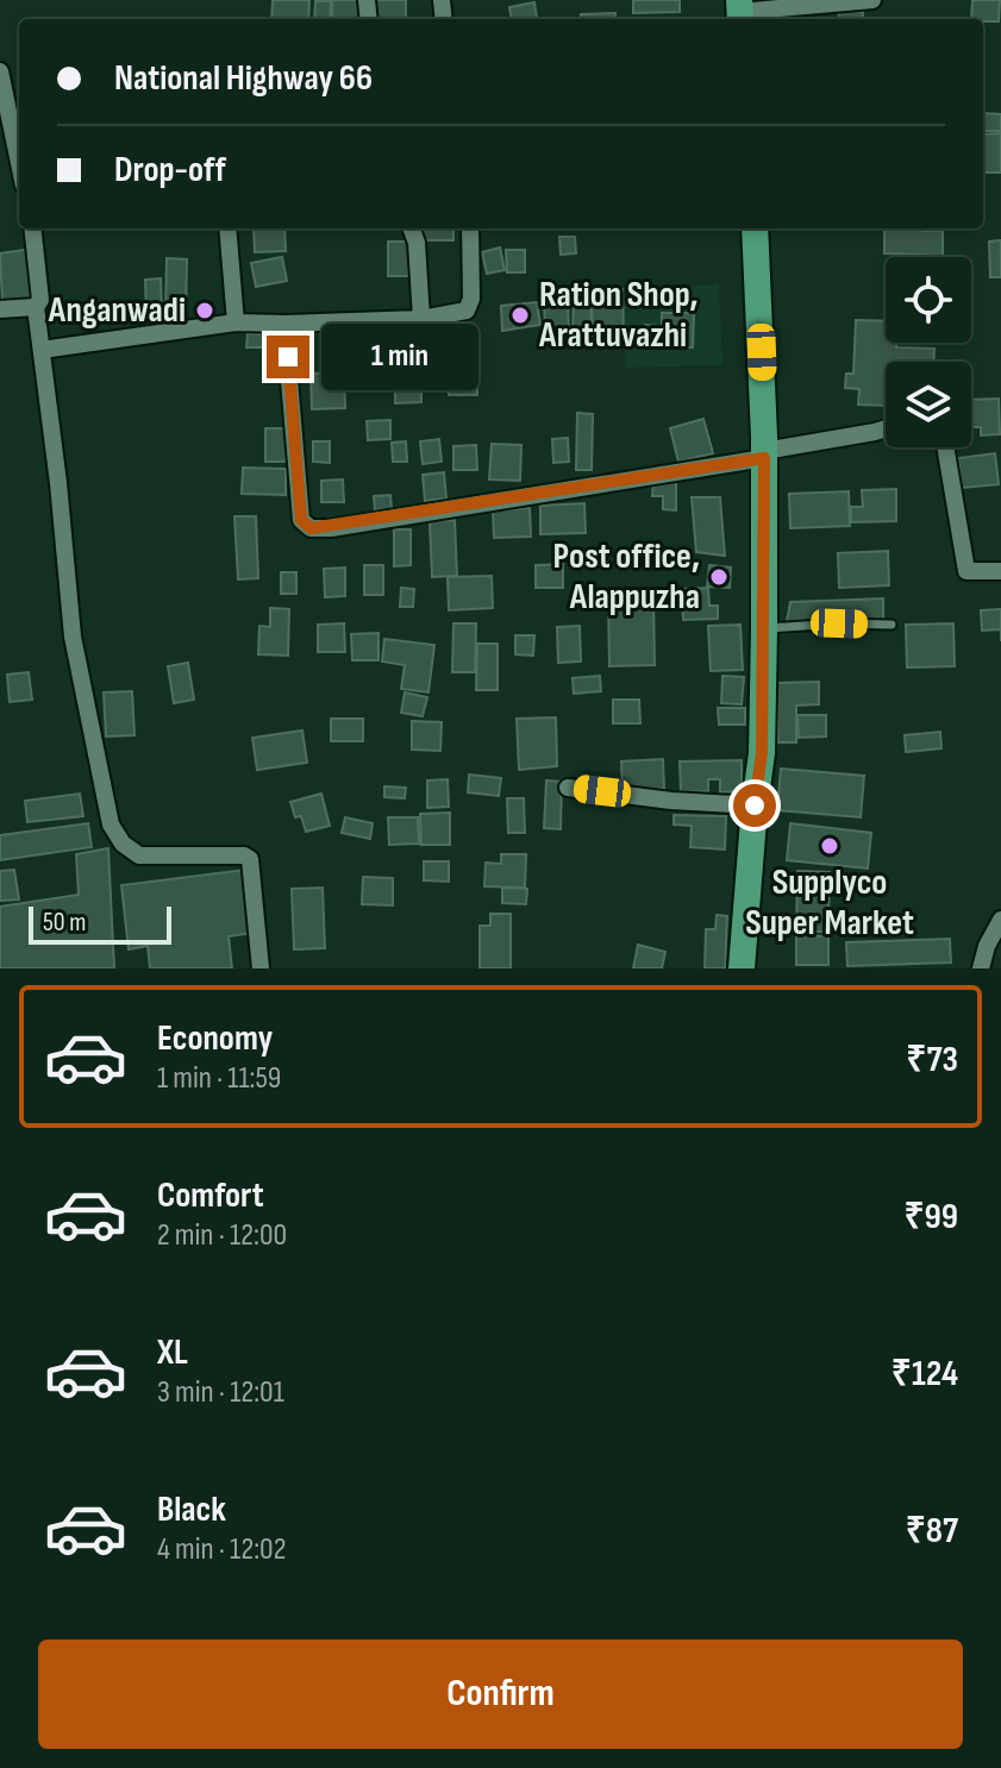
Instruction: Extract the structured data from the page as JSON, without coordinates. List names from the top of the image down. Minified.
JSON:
{"places":["Anganwadi","Ration Shop, Arattuvazhi","Post office, Alappuzha","Supplyco Super Market"],"scale_bar":"50 m","page":{"banner":["National Highway 66","Drop-off"],"bubble":"1 min","scale":"50 m","list":[{"name":"Economy","note":"1 min · 11:59","value":"₹73"},{"name":"Comfort","note":"2 min · 12:00","value":"₹99"},{"name":"XL","note":"3 min · 12:01","value":"₹124"},{"name":"Black","note":"4 min · 12:02","value":"₹87"}],"buttons":"Confirm"}}
